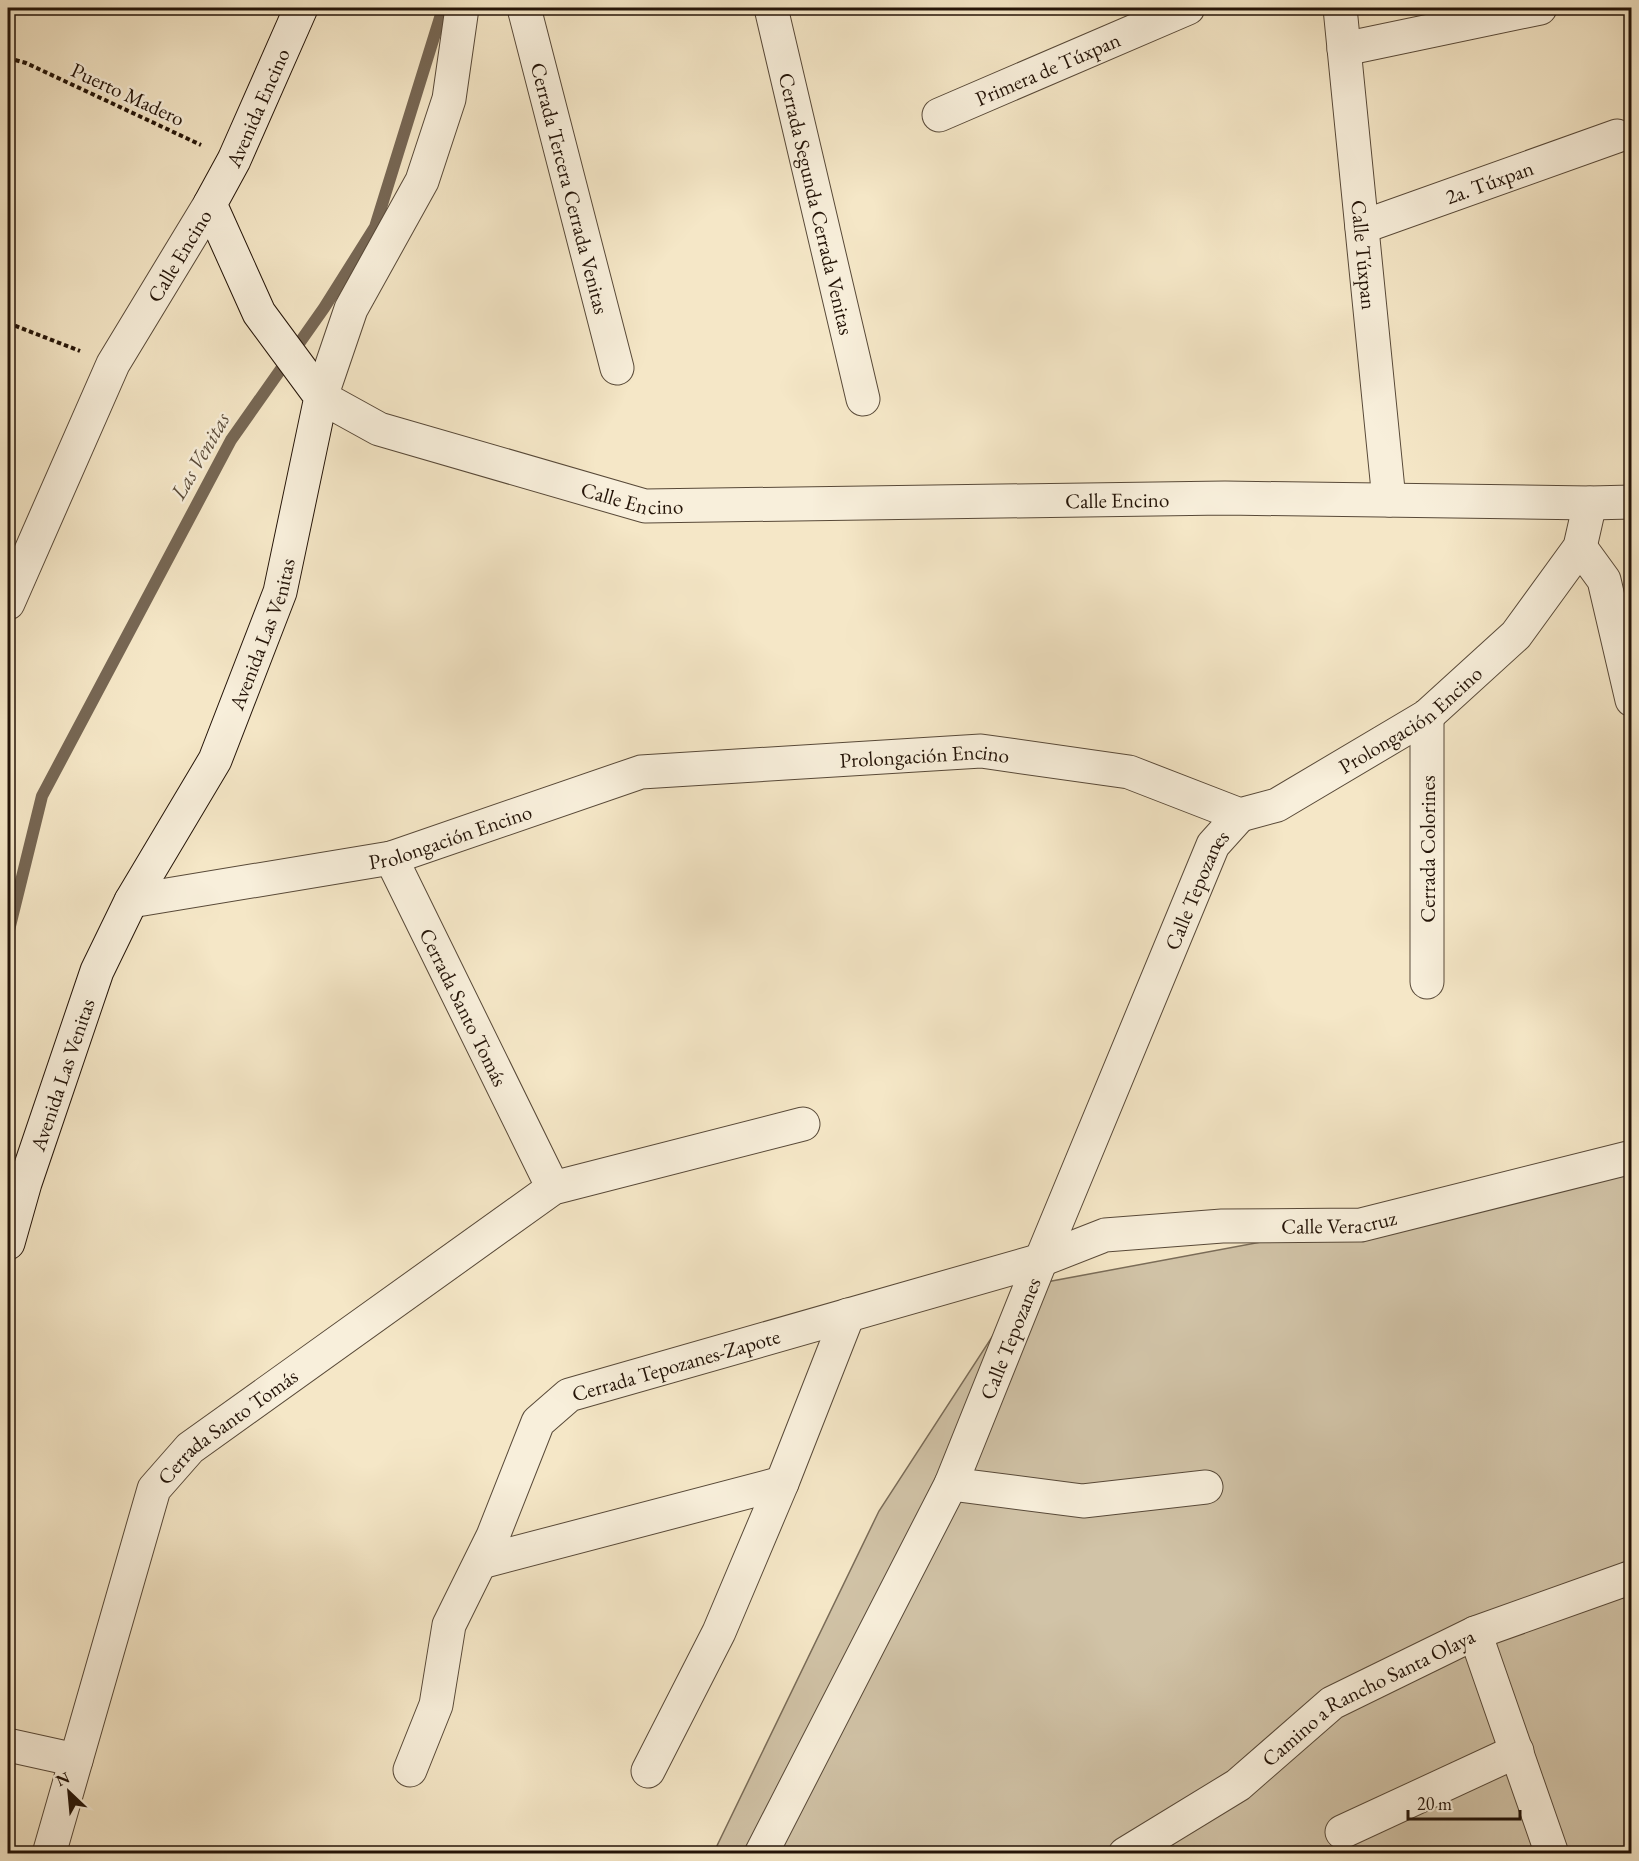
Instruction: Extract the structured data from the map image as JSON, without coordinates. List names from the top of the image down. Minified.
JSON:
{"streets":{"street":["Primera de Túxpan","Avenida Encino","2a. Túxpan","Cerrada Tercera Cerrada Venitas","Cerrada Segunda Cerrada Venitas","Calle Túxpan","Calle Encino","Avenida Las Venitas","Prolongación Encino","Cerrada Colorines","Calle Tepozanes","Cerrada Santo Tomás","Calle Veracruz","Cerrada Tepozanes-Zapote","Camino a Rancho Santa Olaya"],"path":["Puerto Madero"]},"crossings":[["Puerto Madero","Avenida Encino"],["Avenida Encino","Calle Encino"],["2a. Túxpan","Calle Túxpan"],["Calle Túxpan","Calle Encino"],["Calle Encino","Avenida Las Venitas"],["Calle Encino","Prolongación Encino"],["Avenida Las Venitas","Prolongación Encino"],["Prolongación Encino","Cerrada Colorines"],["Prolongación Encino","Calle Tepozanes"],["Prolongación Encino","Cerrada Santo Tomás"],["Calle Tepozanes","Calle Veracruz"],["Calle Tepozanes","Cerrada Tepozanes-Zapote"],["Calle Veracruz","Cerrada Tepozanes-Zapote"]],"water":["Las Venitas"],"scale_bar":"20 m","north":"top left"}
